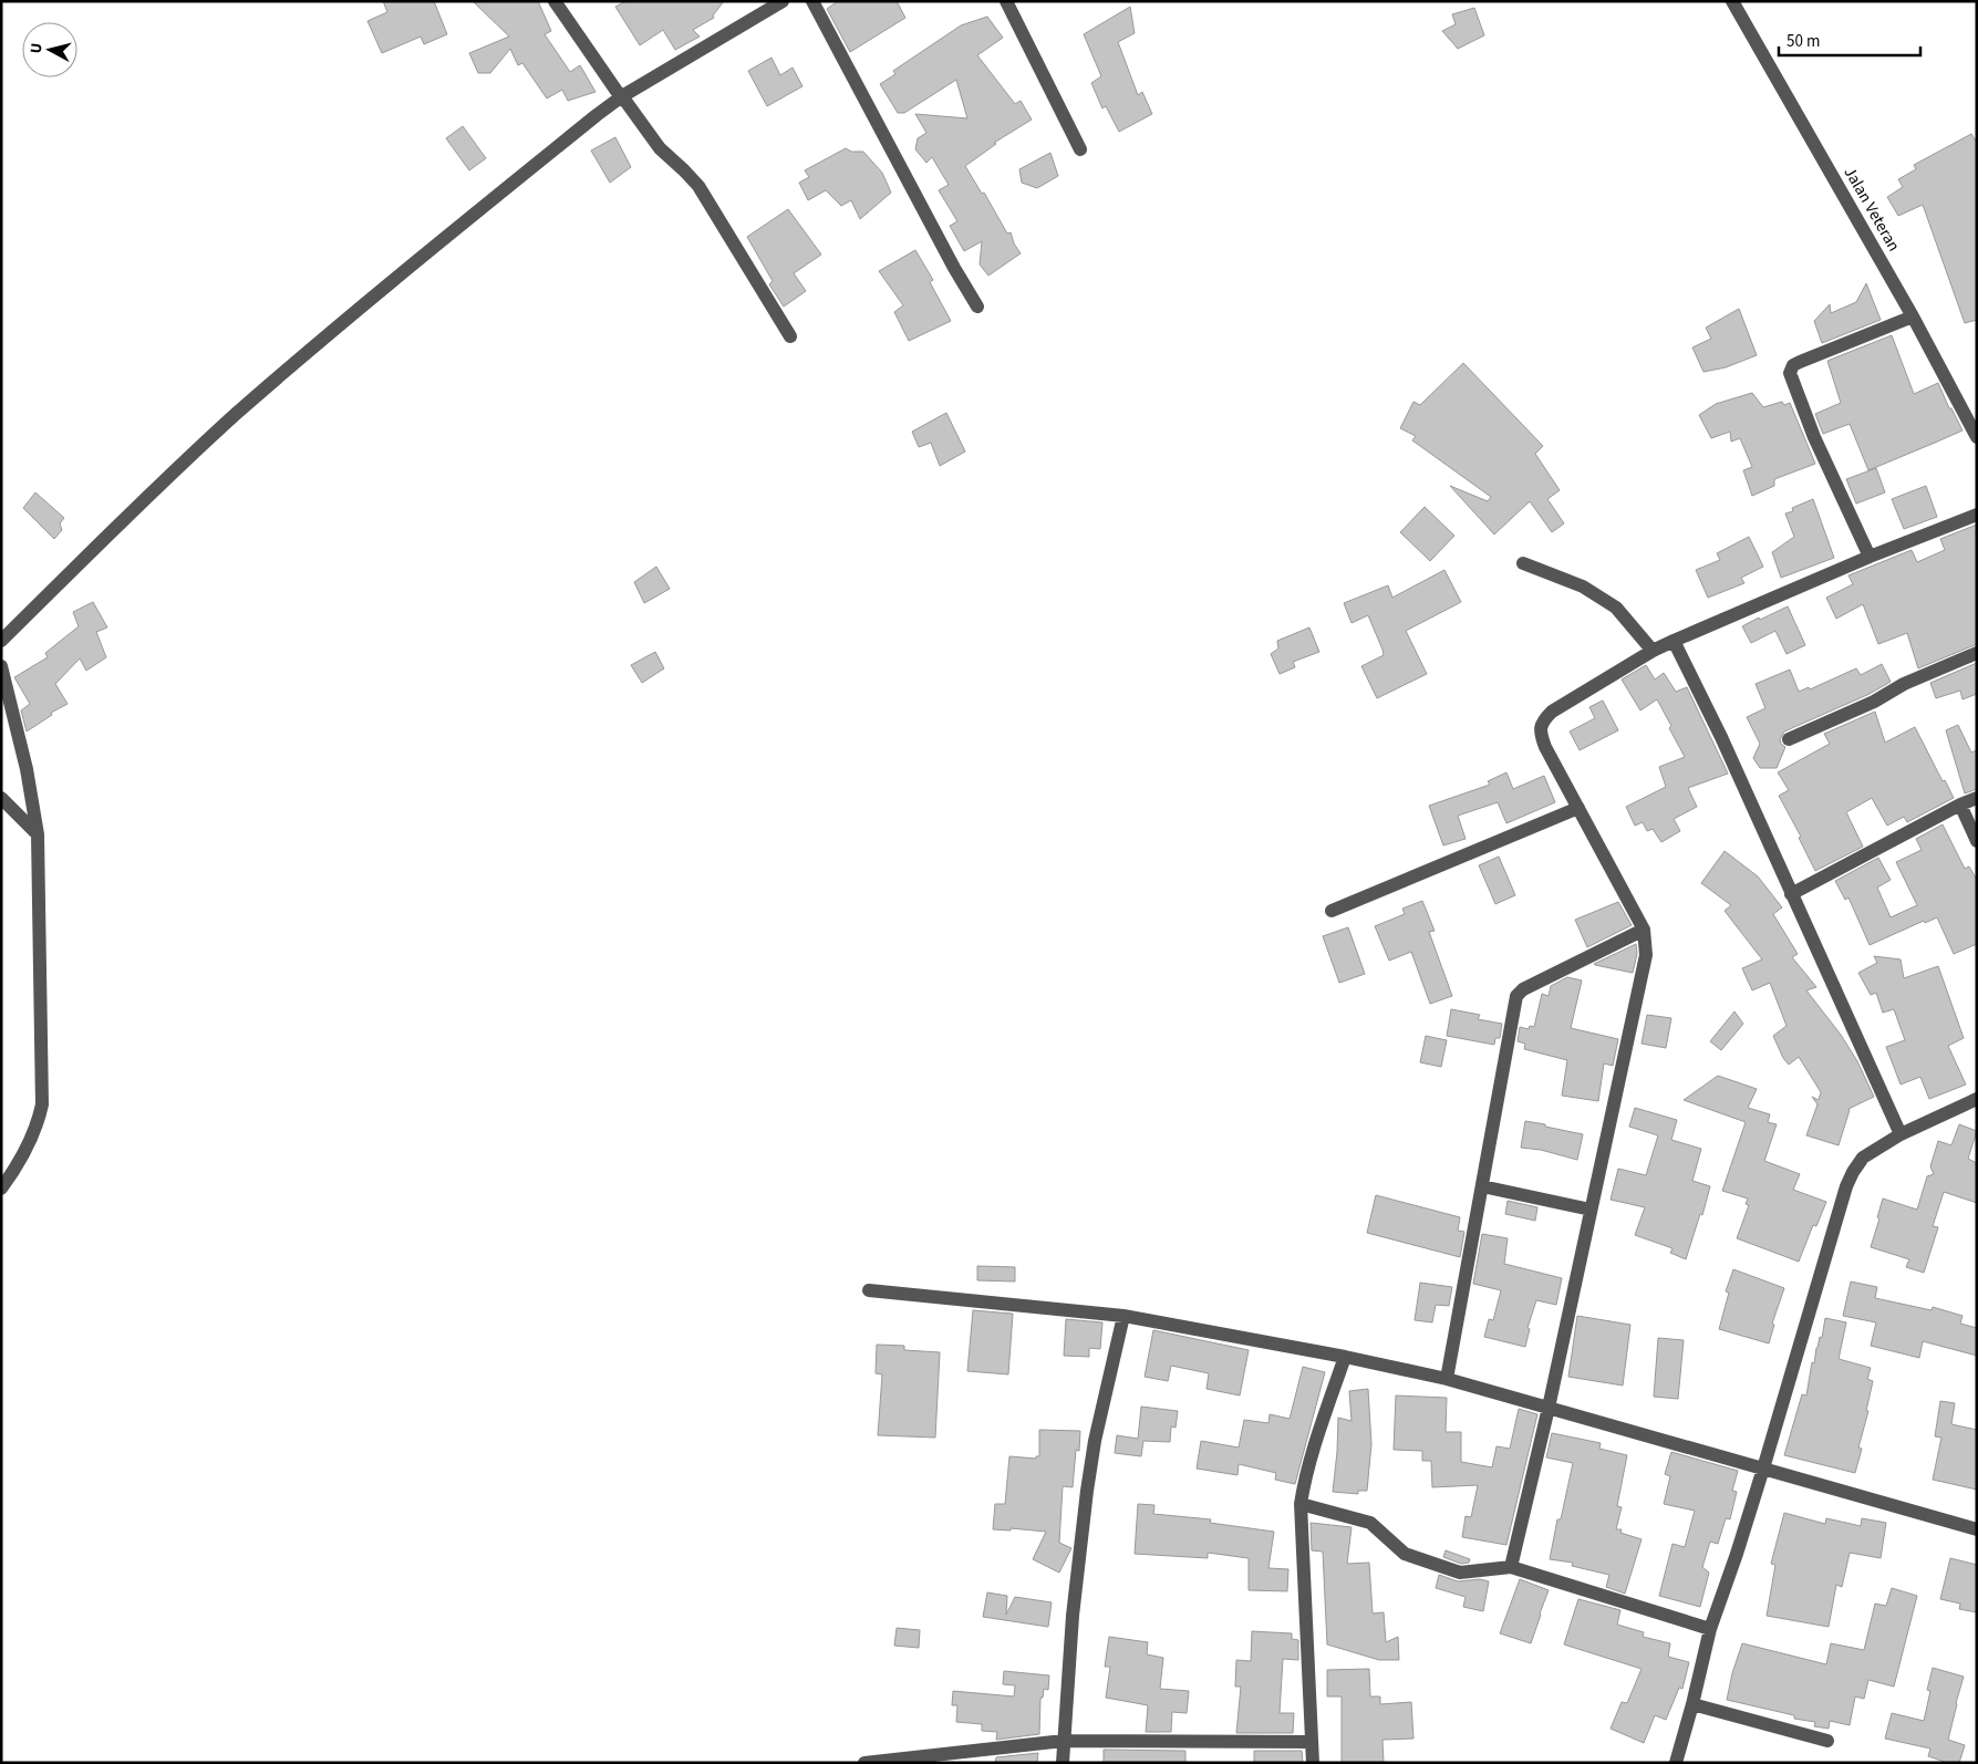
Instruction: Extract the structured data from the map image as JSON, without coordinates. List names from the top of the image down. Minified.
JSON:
{"streets":{"street":["Jalan Veteran"]},"scale_bar":"50 m","north":"left"}
